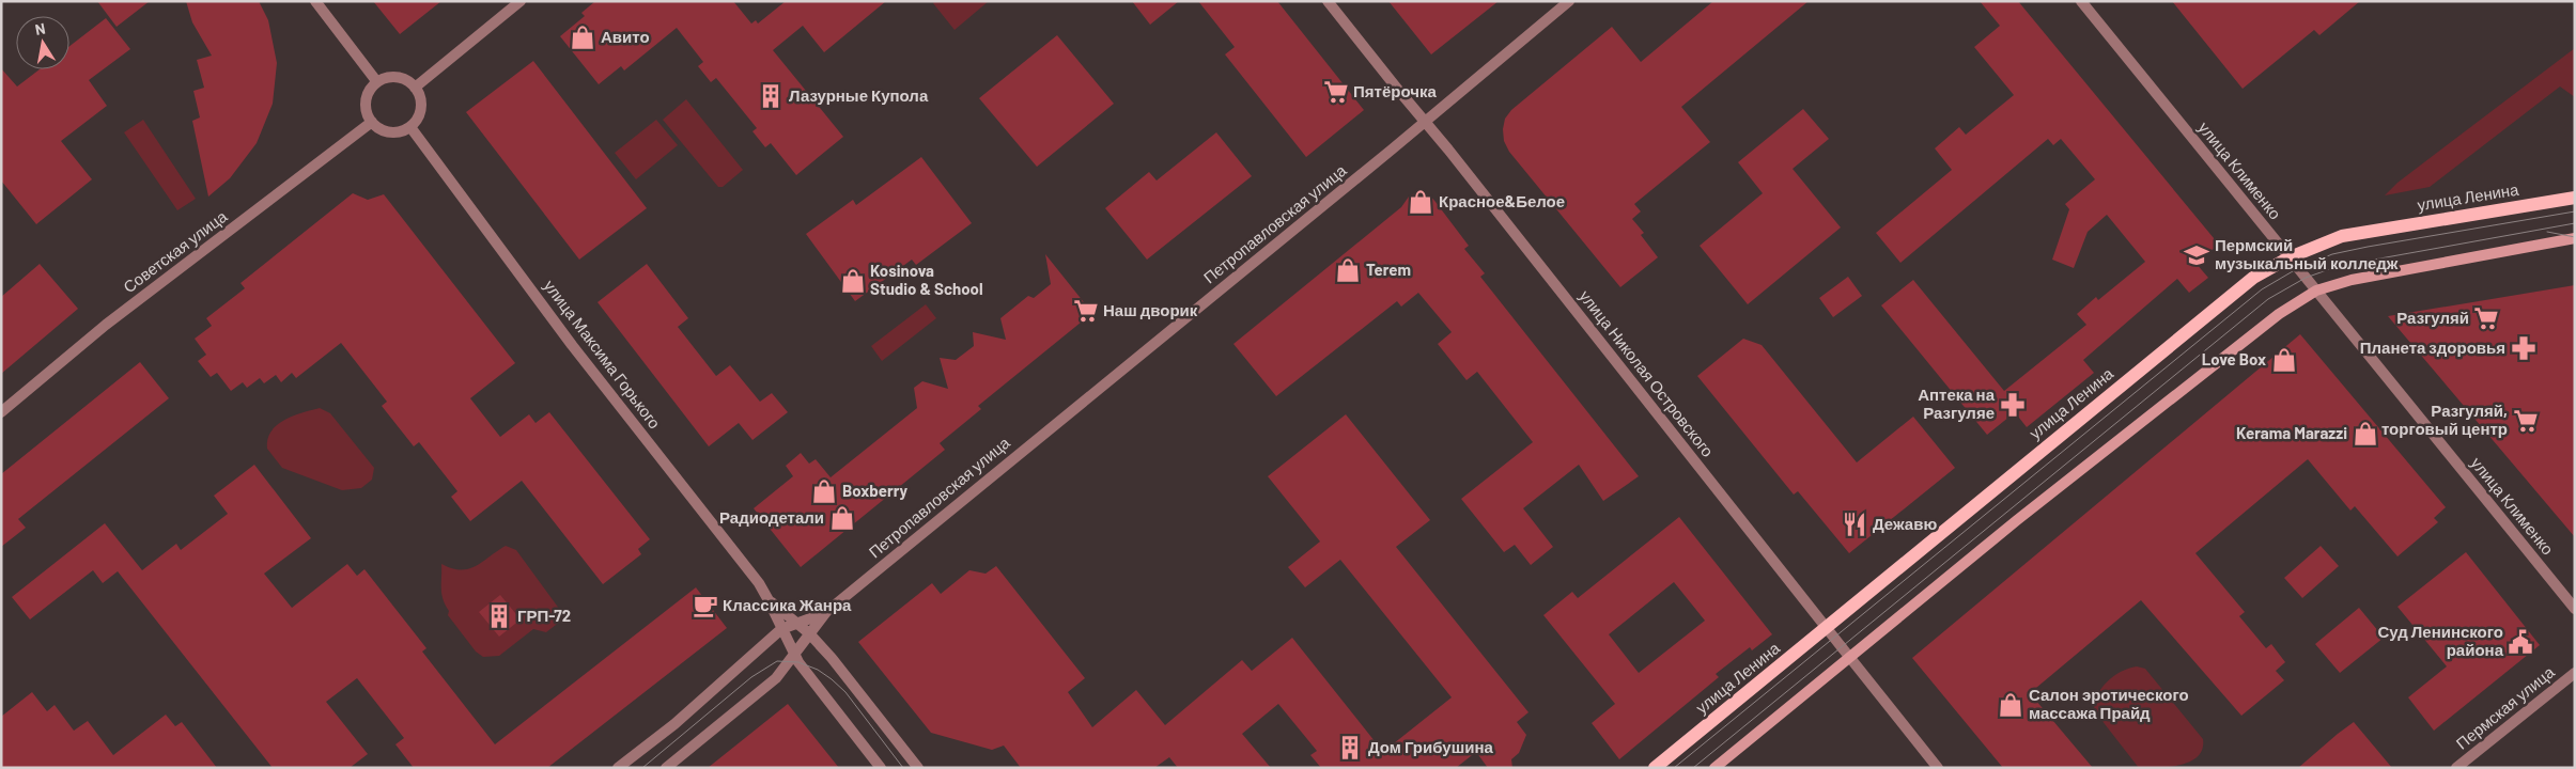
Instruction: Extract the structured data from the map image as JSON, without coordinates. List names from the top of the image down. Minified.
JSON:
{"streets":{"main road":["улица Ленина"],"street":["улица Клименко","Петропавловская улица","Советская улица","улица Максима Горького","улица Николая Островского","Пермская улица"]},"crossings":[["улица Клименко","улица Ленина"],["улица Ленина","улица Николая Островского"],["Петропавловская улица","улица Максима Горького"],["Петропавловская улица","улица Николая Островского"],["Советская улица","улица Максима Горького"]],"places":{"shop":["Авито","Красное&Белое","Terem","Kosinova Studio & School","Love Box","Kerama Marazzi","Boxberry","Радиодетали","Салон эротического массажа Прайд"],"supermarket":["Пятёрочка","Наш дворик","Разгуляй","Разгуляй, торговый центр"],"building":["Лазурные Купола","ГРП-72","Дом Грибушина"],"school or university":["Пермский музыкальный колледж"],"pharmacy":["Планета здоровья","Аптека на Разгуляе"],"restaurant":["Дежавю"],"cafe":["Классика Жанра"],"public building":["Суд Ленинского района"]},"north":"top"}
